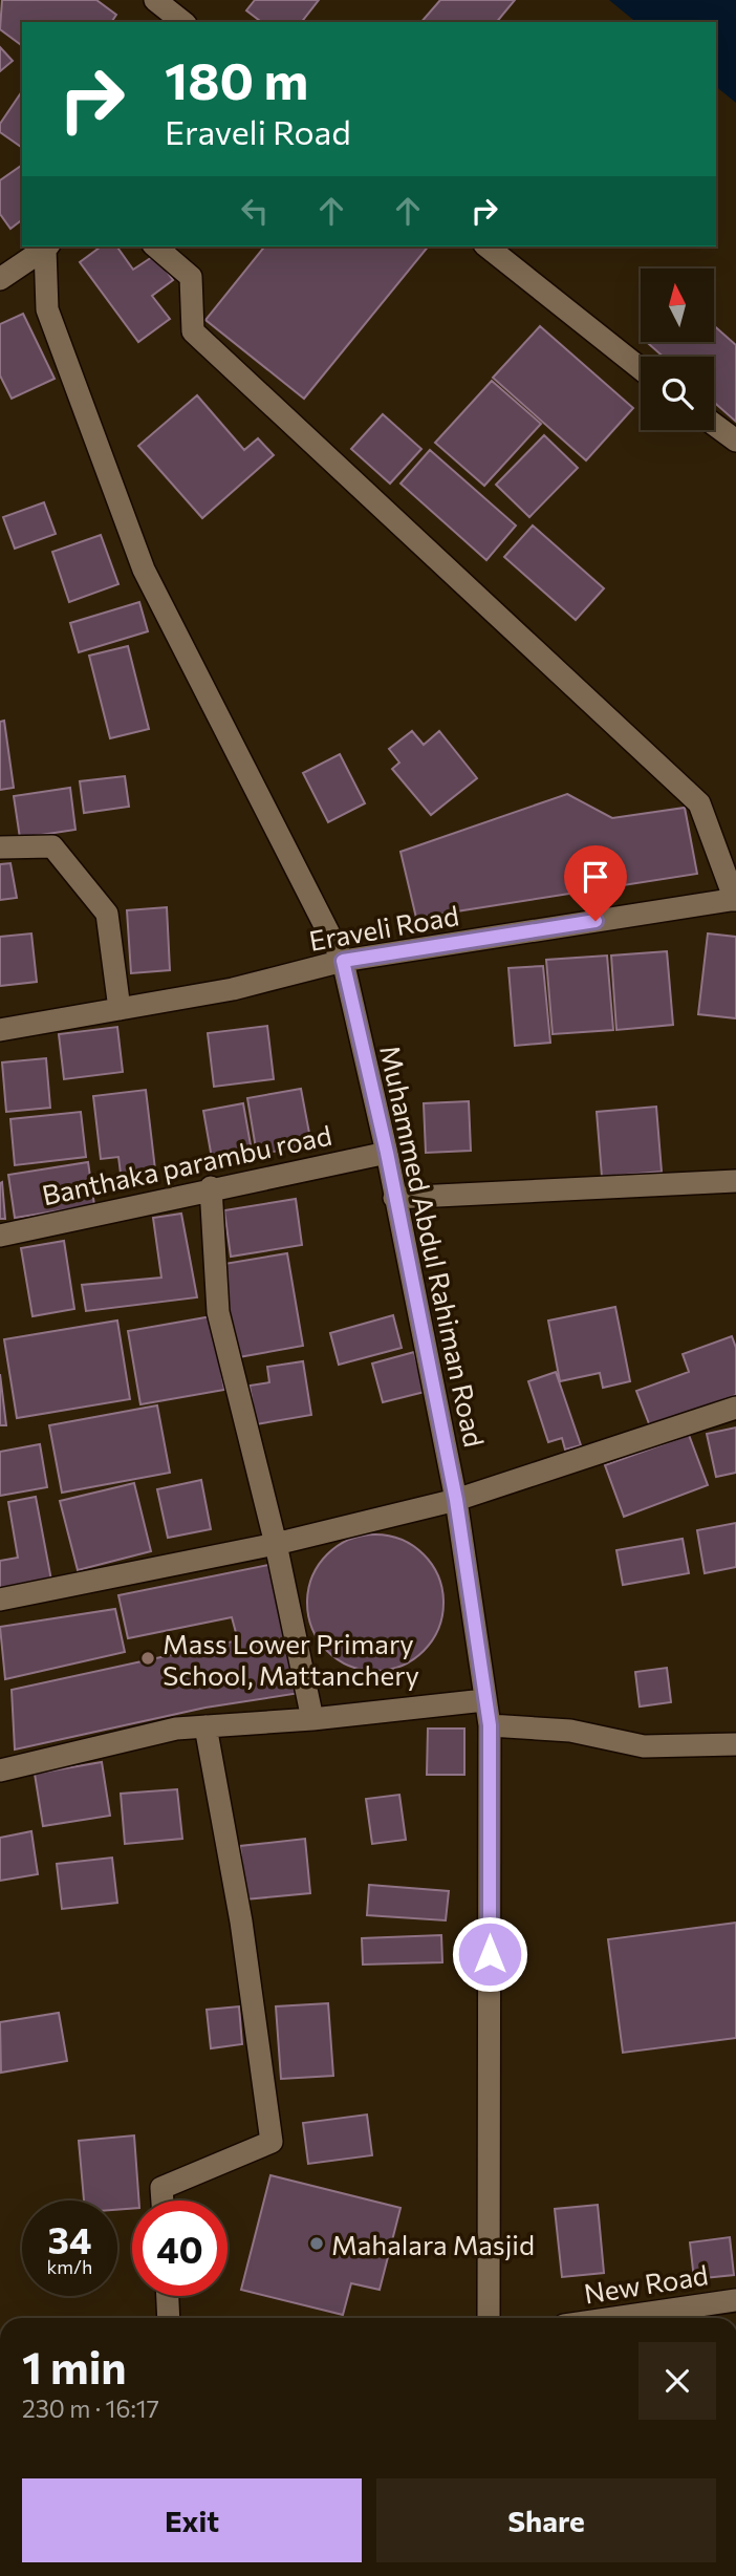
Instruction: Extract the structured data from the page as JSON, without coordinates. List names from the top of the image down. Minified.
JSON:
{"streets":{"street":["Eraveli Road","Banthaka parambu road","Muhammed Abdul Rahiman Road","New Road"]},"crossings":[["Eraveli Road","Muhammed Abdul Rahiman Road"],["Banthaka parambu road","Muhammed Abdul Rahiman Road"]],"places":["Mass Lower Primary School, Mattanchery","Mahalara Masjid"],"north":"top","page":{"turn":["180 m","Eraveli Road"],"speed":"34 km/h","limit":"40","heading":["1 min","230 m · 16:17"],"buttons":["Exit","Share"]}}
